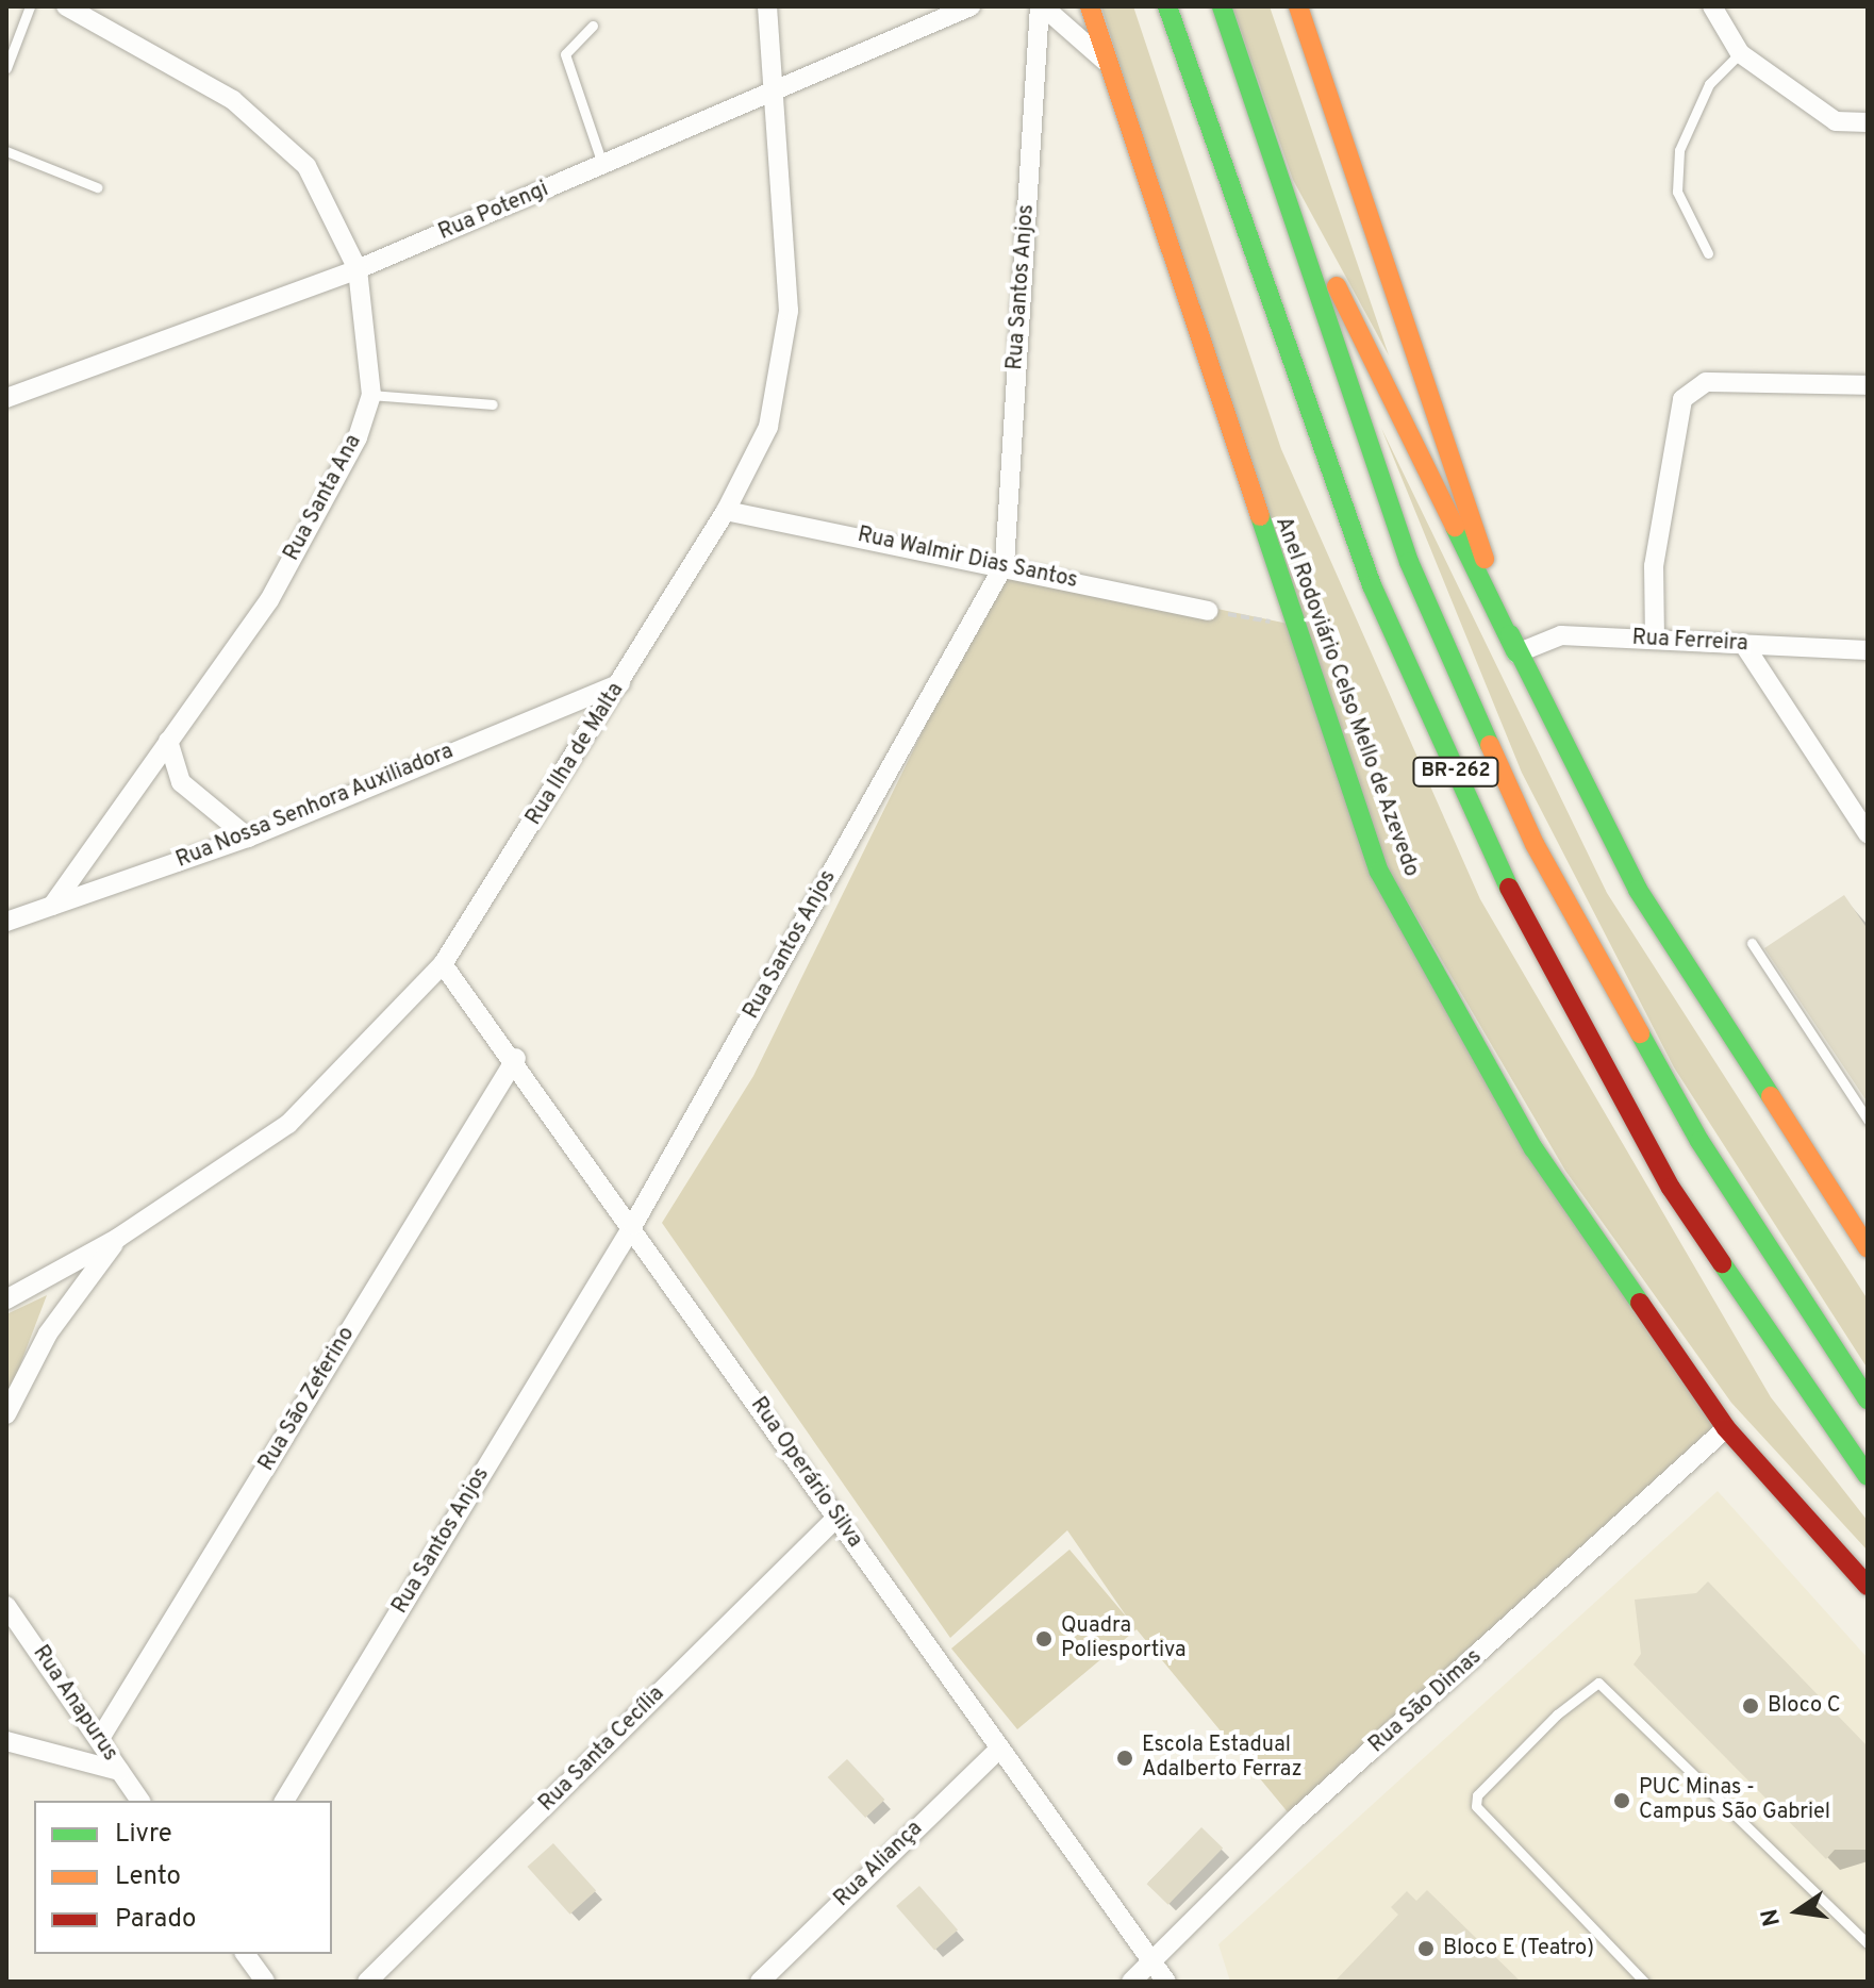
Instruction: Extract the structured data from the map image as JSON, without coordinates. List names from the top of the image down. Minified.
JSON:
{"streets":{"main road":["Anel Rodoviário Celso Mello de Azevedo","BR-262"],"street":["Rua Potengi","Rua Santos Anjos","Rua Santa Ana","Rua Walmir Dias Santos","Rua Ferreira","Rua Ilha de Malta","Rua Nossa Senhora Auxiliadora","Rua São Zeferino","Rua Operário Silva","Rua São Dimas","Rua Anapurus","Rua Santa Cecília","Rua Aliança"]},"crossings":[["Rua Potengi","Rua Santa Ana"],["Rua Potengi","Rua Ilha de Malta"],["Rua Santos Anjos","Rua Walmir Dias Santos"],["Rua Santos Anjos","Anel Rodoviário Celso Mello de Azevedo"],["Rua Santos Anjos","Rua Operário Silva"],["Rua Santa Ana","Rua Nossa Senhora Auxiliadora"],["Rua Walmir Dias Santos","Rua Ilha de Malta"],["Anel Rodoviário Celso Mello de Azevedo","Rua São Dimas"],["Rua Ilha de Malta","Rua Nossa Senhora Auxiliadora"],["Rua Ilha de Malta","Rua Operário Silva"],["Rua São Zeferino","Rua Operário Silva"],["Rua São Zeferino","Rua Anapurus"],["Rua Operário Silva","Rua São Dimas"],["Rua Operário Silva","Rua Santa Cecília"],["Rua Operário Silva","Rua Aliança"]],"places":["Quadra Poliesportiva","Bloco C","Escola Estadual Adalberto Ferraz","PUC Minas - Campus São Gabriel","Bloco E (Teatro)"],"legend":["Livre","Lento","Parado"],"north":"left"}
